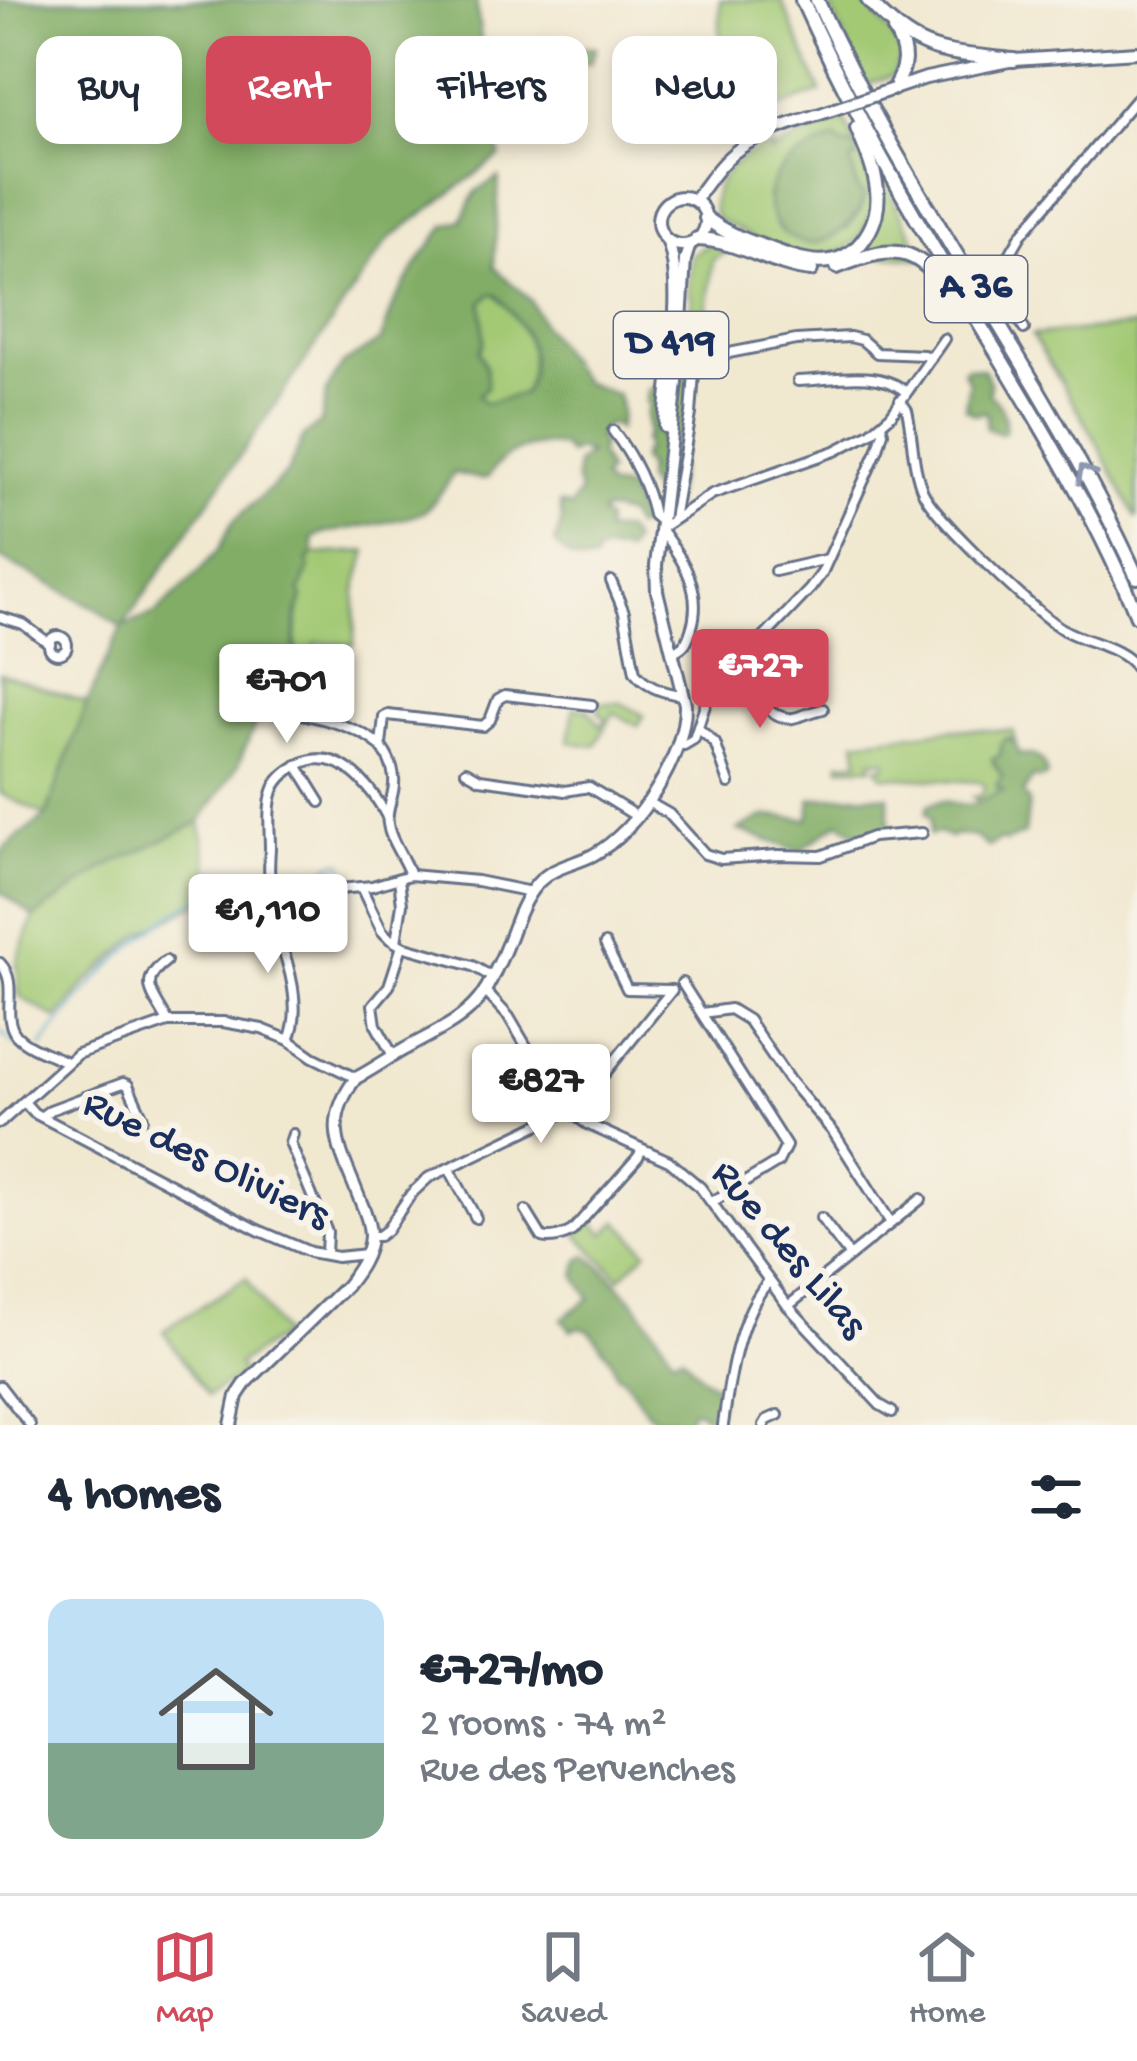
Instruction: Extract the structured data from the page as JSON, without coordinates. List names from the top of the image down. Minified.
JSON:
{"streets":{"highway":["A 36"],"main road":["D 419"],"street":["Rue des Oliviers","Rue des Lilas"]},"page":{"chip":["Buy","Rent","Filters","New"],"price":["€727","€701","€1,110","€827"],"heading":"4 homes","list":[{"name":"€727/mo","note":"2 rooms · 74 m² · Rue des Pervenches"}],"tabs":["Map","Saved","Home"]}}
